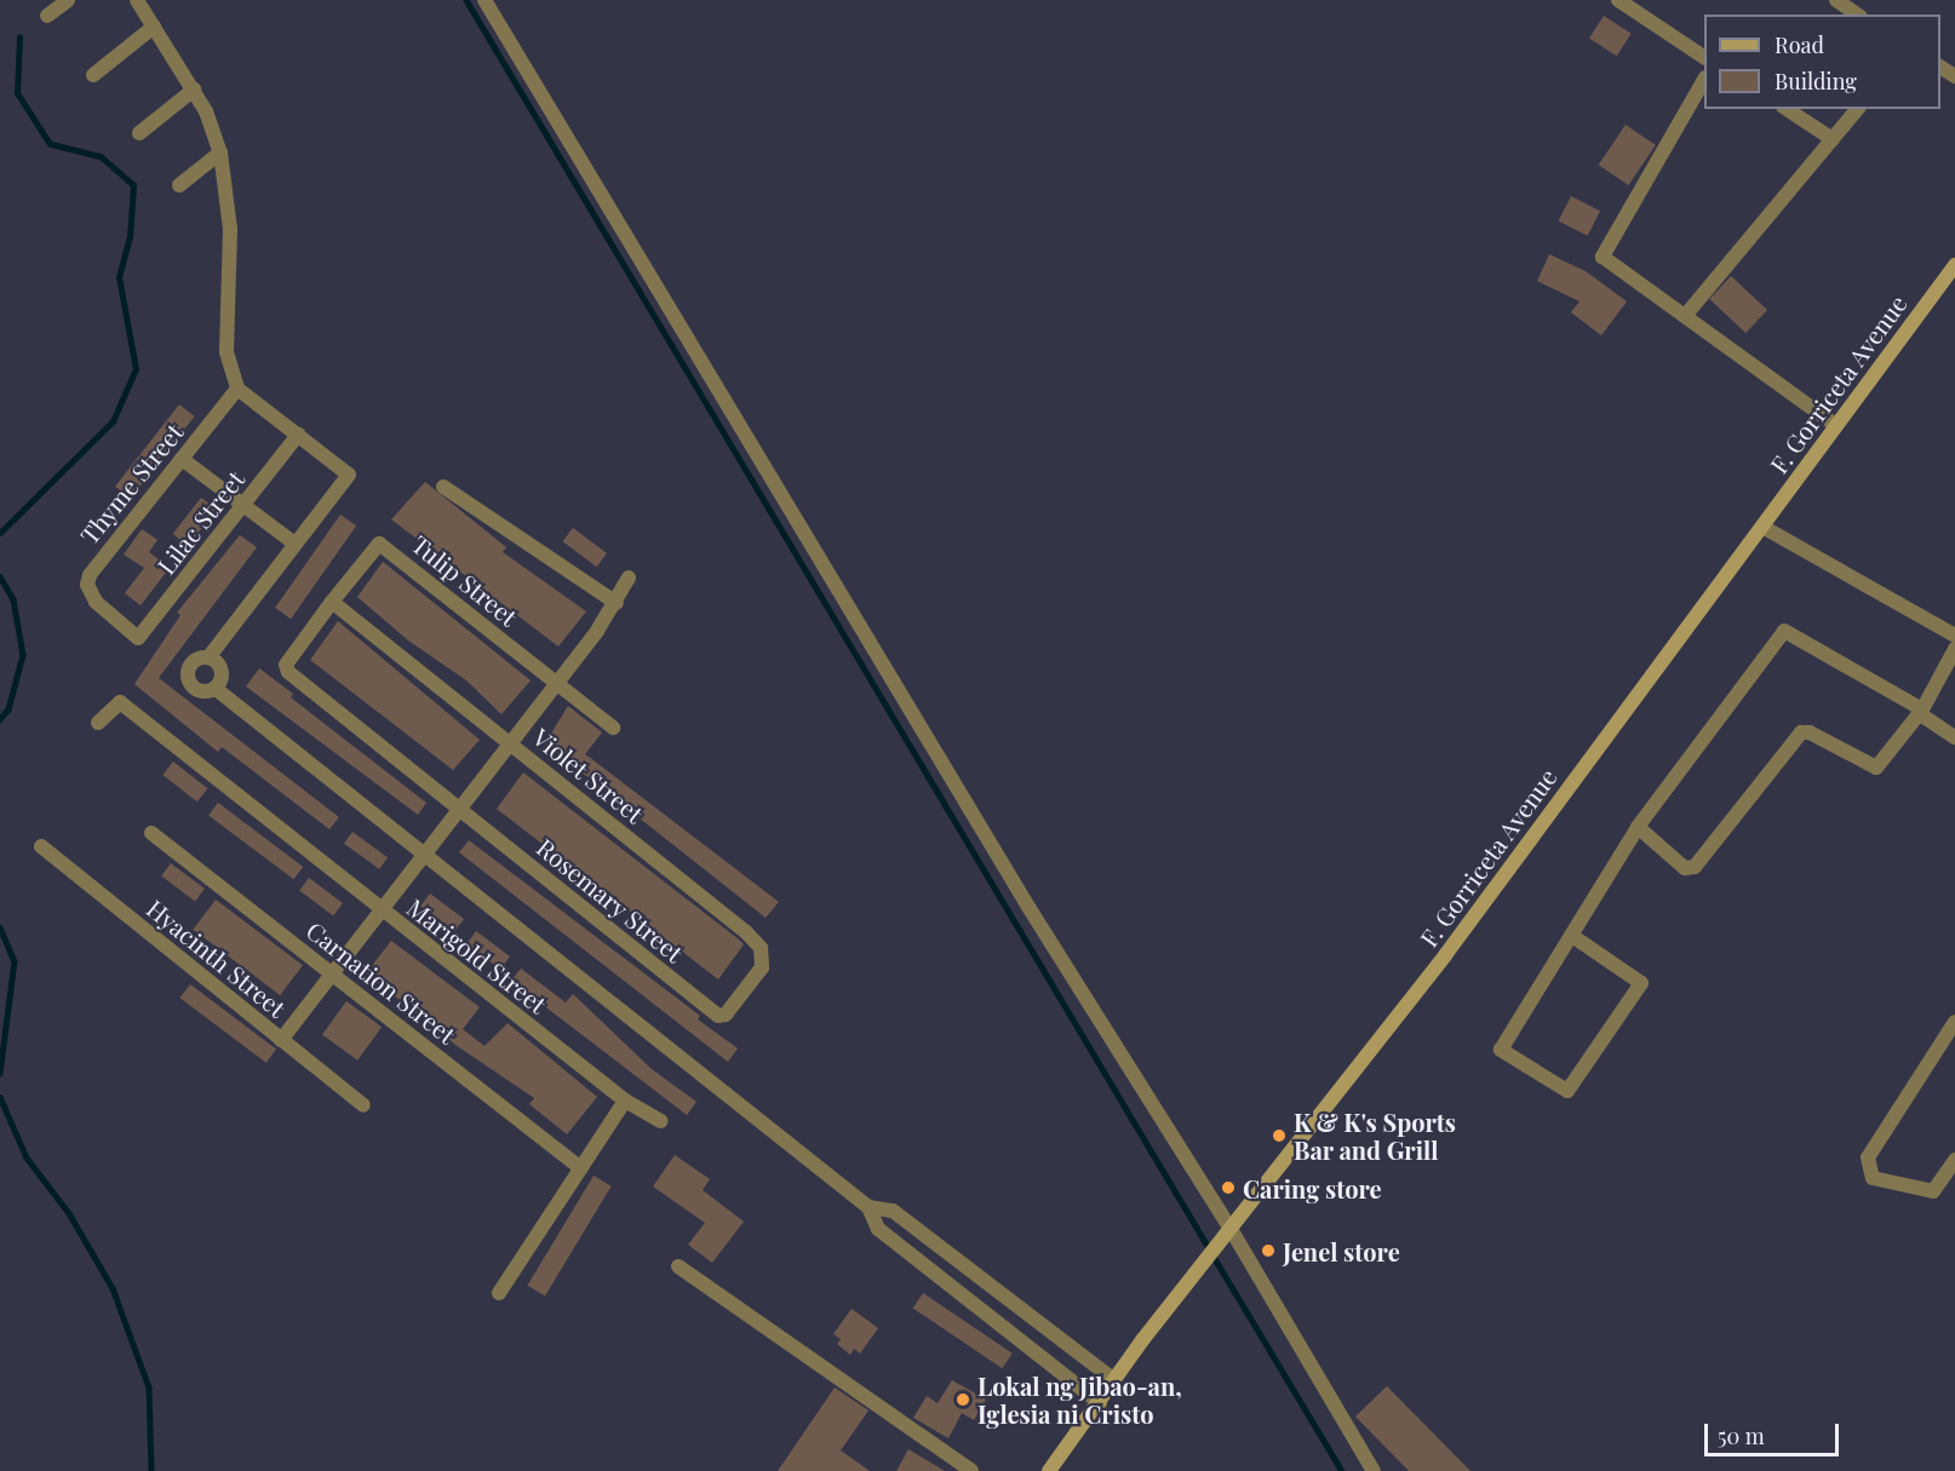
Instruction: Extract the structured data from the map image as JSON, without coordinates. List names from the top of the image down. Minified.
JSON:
{"streets":{"main road":["F. Gorriceta Avenue"],"street":["Thyme Street","Lilac Street","Tulip Street","Violet Street","Rosemary Street","Marigold Street","Hyacinth Street","Carnation Street"]},"crossings":[["Thyme Street","Lilac Street"],["Tulip Street","Violet Street"],["Tulip Street","Rosemary Street"],["Violet Street","Rosemary Street"]],"places":["K & K's Sports Bar and Grill","Caring store","Jenel store","Lokal ng Jibao-an, Iglesia ni Cristo"],"legend":["Road","Building"],"scale_bar":"50 m"}
